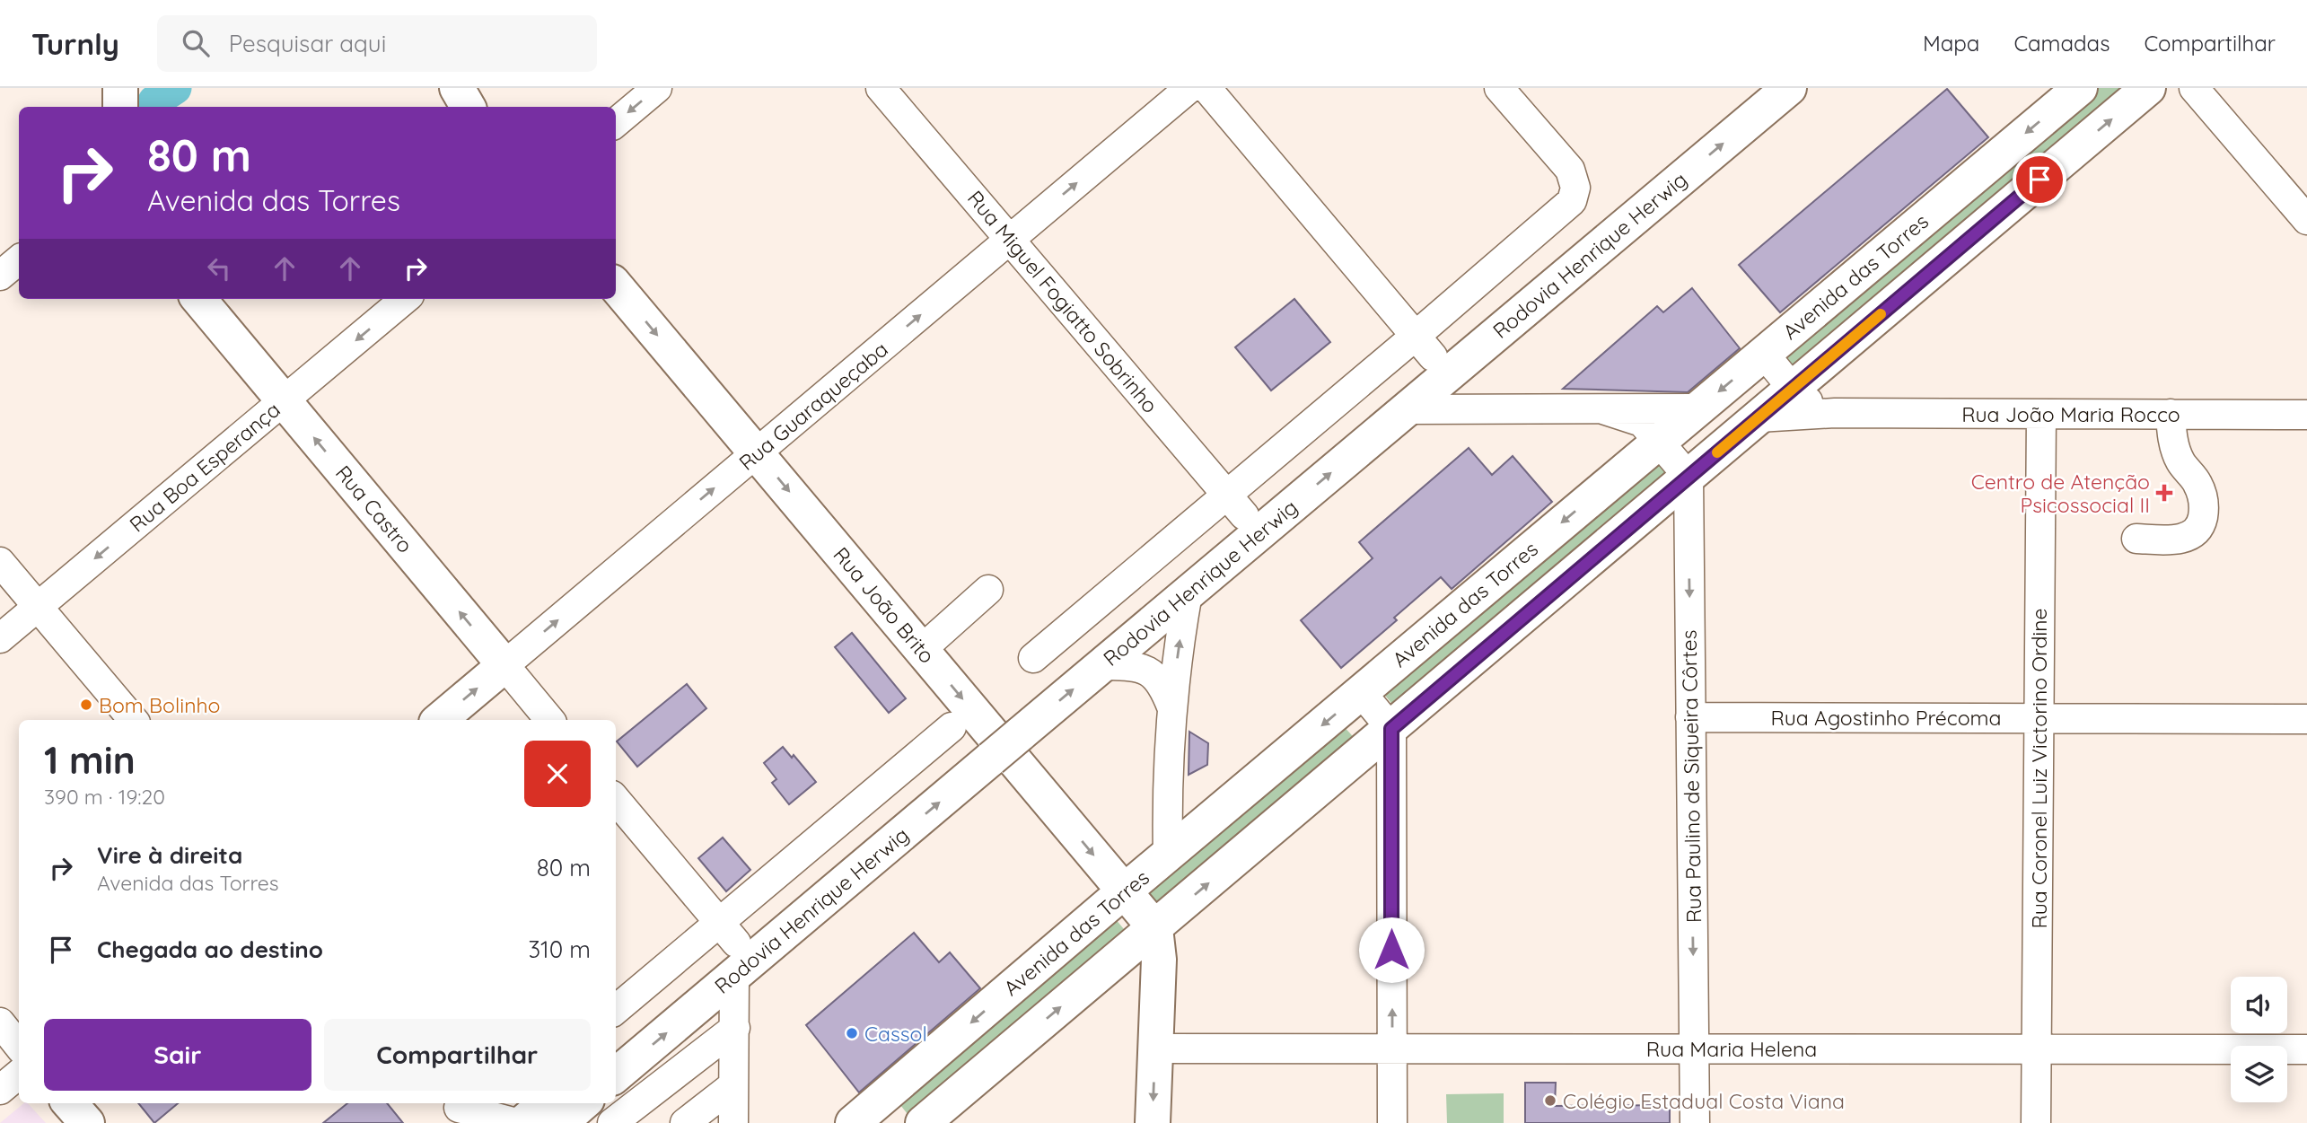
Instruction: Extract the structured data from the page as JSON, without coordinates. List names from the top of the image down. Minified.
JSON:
{"streets":{"main road":["Rodovia Henrique Herwig","Avenida das Torres","Rua Guaraqueçaba","Rua Castro","Rua João Brito"],"street":["Rua Miguel Fogiatto Sobrinho","Rua João Maria Rocco","Rua Boa Esperança","Rua Agostinho Précoma","Rua Coronel Luiz Victorino Ordine","Rua Paulino de Siqueira Côrtes","Rua Maria Helena"]},"crossings":[["Rodovia Henrique Herwig","Rua Miguel Fogiatto Sobrinho"],["Avenida das Torres","Rua João Maria Rocco"],["Avenida das Torres","Rua João Brito"],["Rua Miguel Fogiatto Sobrinho","Rua Guaraqueçaba"],["Rua Guaraqueçaba","Rua Castro"],["Rua Guaraqueçaba","Rua João Brito"],["Rua João Maria Rocco","Rua Coronel Luiz Victorino Ordine"],["Rua Boa Esperança","Rua Castro"],["Rua Agostinho Précoma","Rua Coronel Luiz Victorino Ordine"],["Rua Agostinho Précoma","Rua Paulino de Siqueira Côrtes"],["Rua Coronel Luiz Victorino Ordine","Rua Maria Helena"],["Rua Paulino de Siqueira Côrtes","Rua Maria Helena"]],"one_way":["Rua Guaraqueçaba","Rua Boa Esperança","Rua Castro","Rua João Brito","Rua Paulino de Siqueira Côrtes"],"places":{"health":["Centro de Atenção Psicossocial II"],"other":["Bom Bolinho","Cassol","Colégio Estadual Costa Viana"]},"page":{"header":"Turnly","search":"Pesquisar aqui","nav":["Mapa","Camadas","Compartilhar"],"turn":["80 m","Avenida das Torres"],"heading":["1 min","390 m · 19:20"],"list":[{"name":"Vire à direita","note":"Avenida das Torres","value":"80 m"},{"name":"Chegada ao destino","value":"310 m"}],"buttons":["Sair","Compartilhar"]}}
